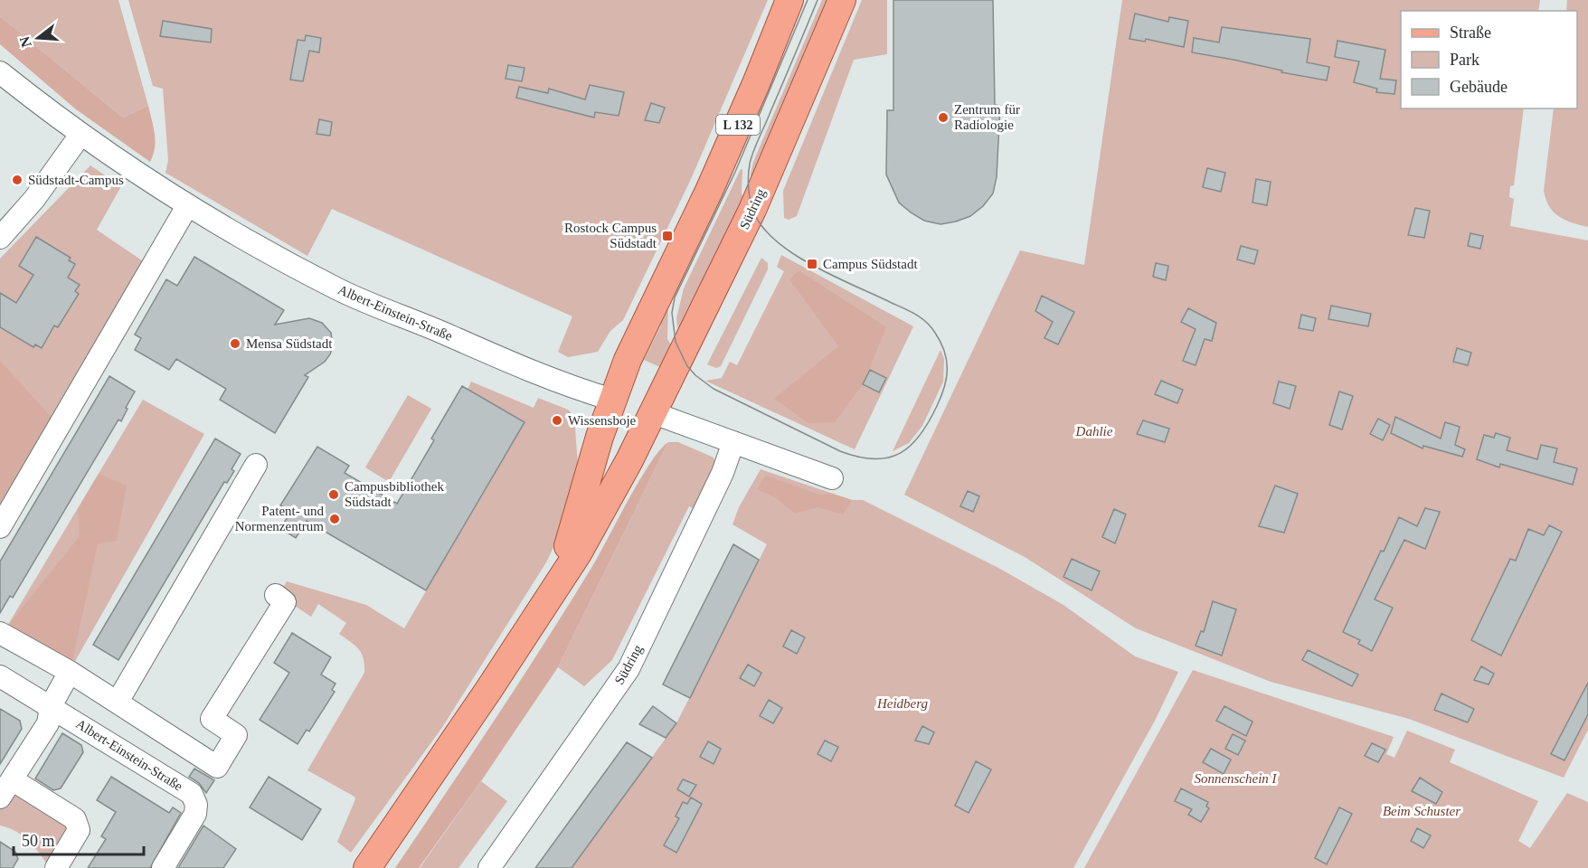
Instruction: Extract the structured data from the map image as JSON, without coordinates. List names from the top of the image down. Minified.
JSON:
{"streets":{"main road":["L 132","Südring"],"street":["Albert-Einstein-Straße"]},"crossings":[["Südring","Albert-Einstein-Straße"]],"parks":["Dahlie","Heidberg","Sonnenschein I","Beim Schuster"],"places":{"other":["Zentrum für Radiologie","Südstadt-Campus","Mensa Südstadt","Wissensboje","Campusbibliothek Südstadt","Patent- und Normenzentrum"],"transit":["Rostock Campus Südstadt","Campus Südstadt"]},"legend":["Straße","Park","Gebäude"],"scale_bar":"50 m","north":"left"}
